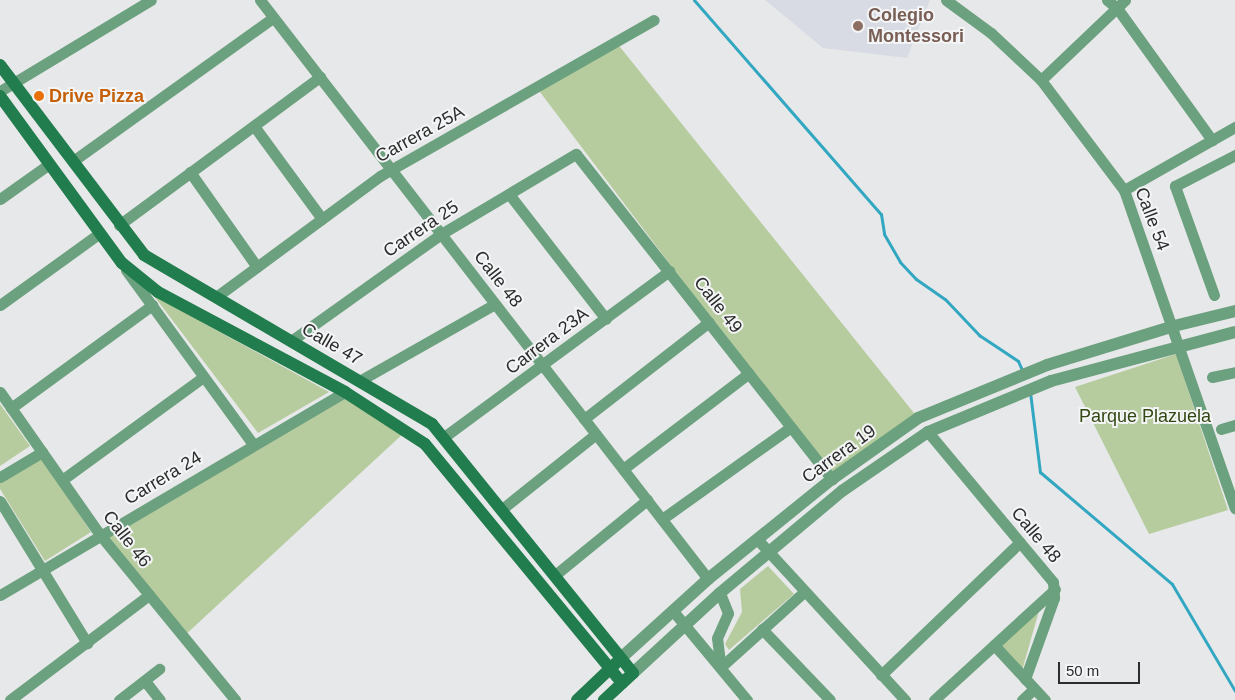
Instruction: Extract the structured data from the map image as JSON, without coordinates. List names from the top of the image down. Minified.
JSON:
{"streets":{"main road":["Calle 47","Carrera 19"],"street":["Carrera 25A","Calle 54","Carrera 25","Calle 48","Calle 49","Carrera 23A","Carrera 24","Calle 46"]},"crossings":[["Carrera 25A","Calle 48"],["Carrera 25A","Calle 47"],["Calle 54","Carrera 19"],["Carrera 25","Calle 48"],["Carrera 25","Calle 49"],["Carrera 25","Calle 47"],["Calle 48","Carrera 23A"],["Calle 48","Carrera 19"],["Calle 49","Carrera 23A"],["Calle 49","Carrera 19"],["Carrera 23A","Calle 47"],["Calle 47","Carrera 19"],["Calle 47","Carrera 24"],["Carrera 24","Calle 46"]],"parks":["Parque Plazuela"],"places":["Colegio Montessori","Drive Pizza"],"scale_bar":"50 m"}
